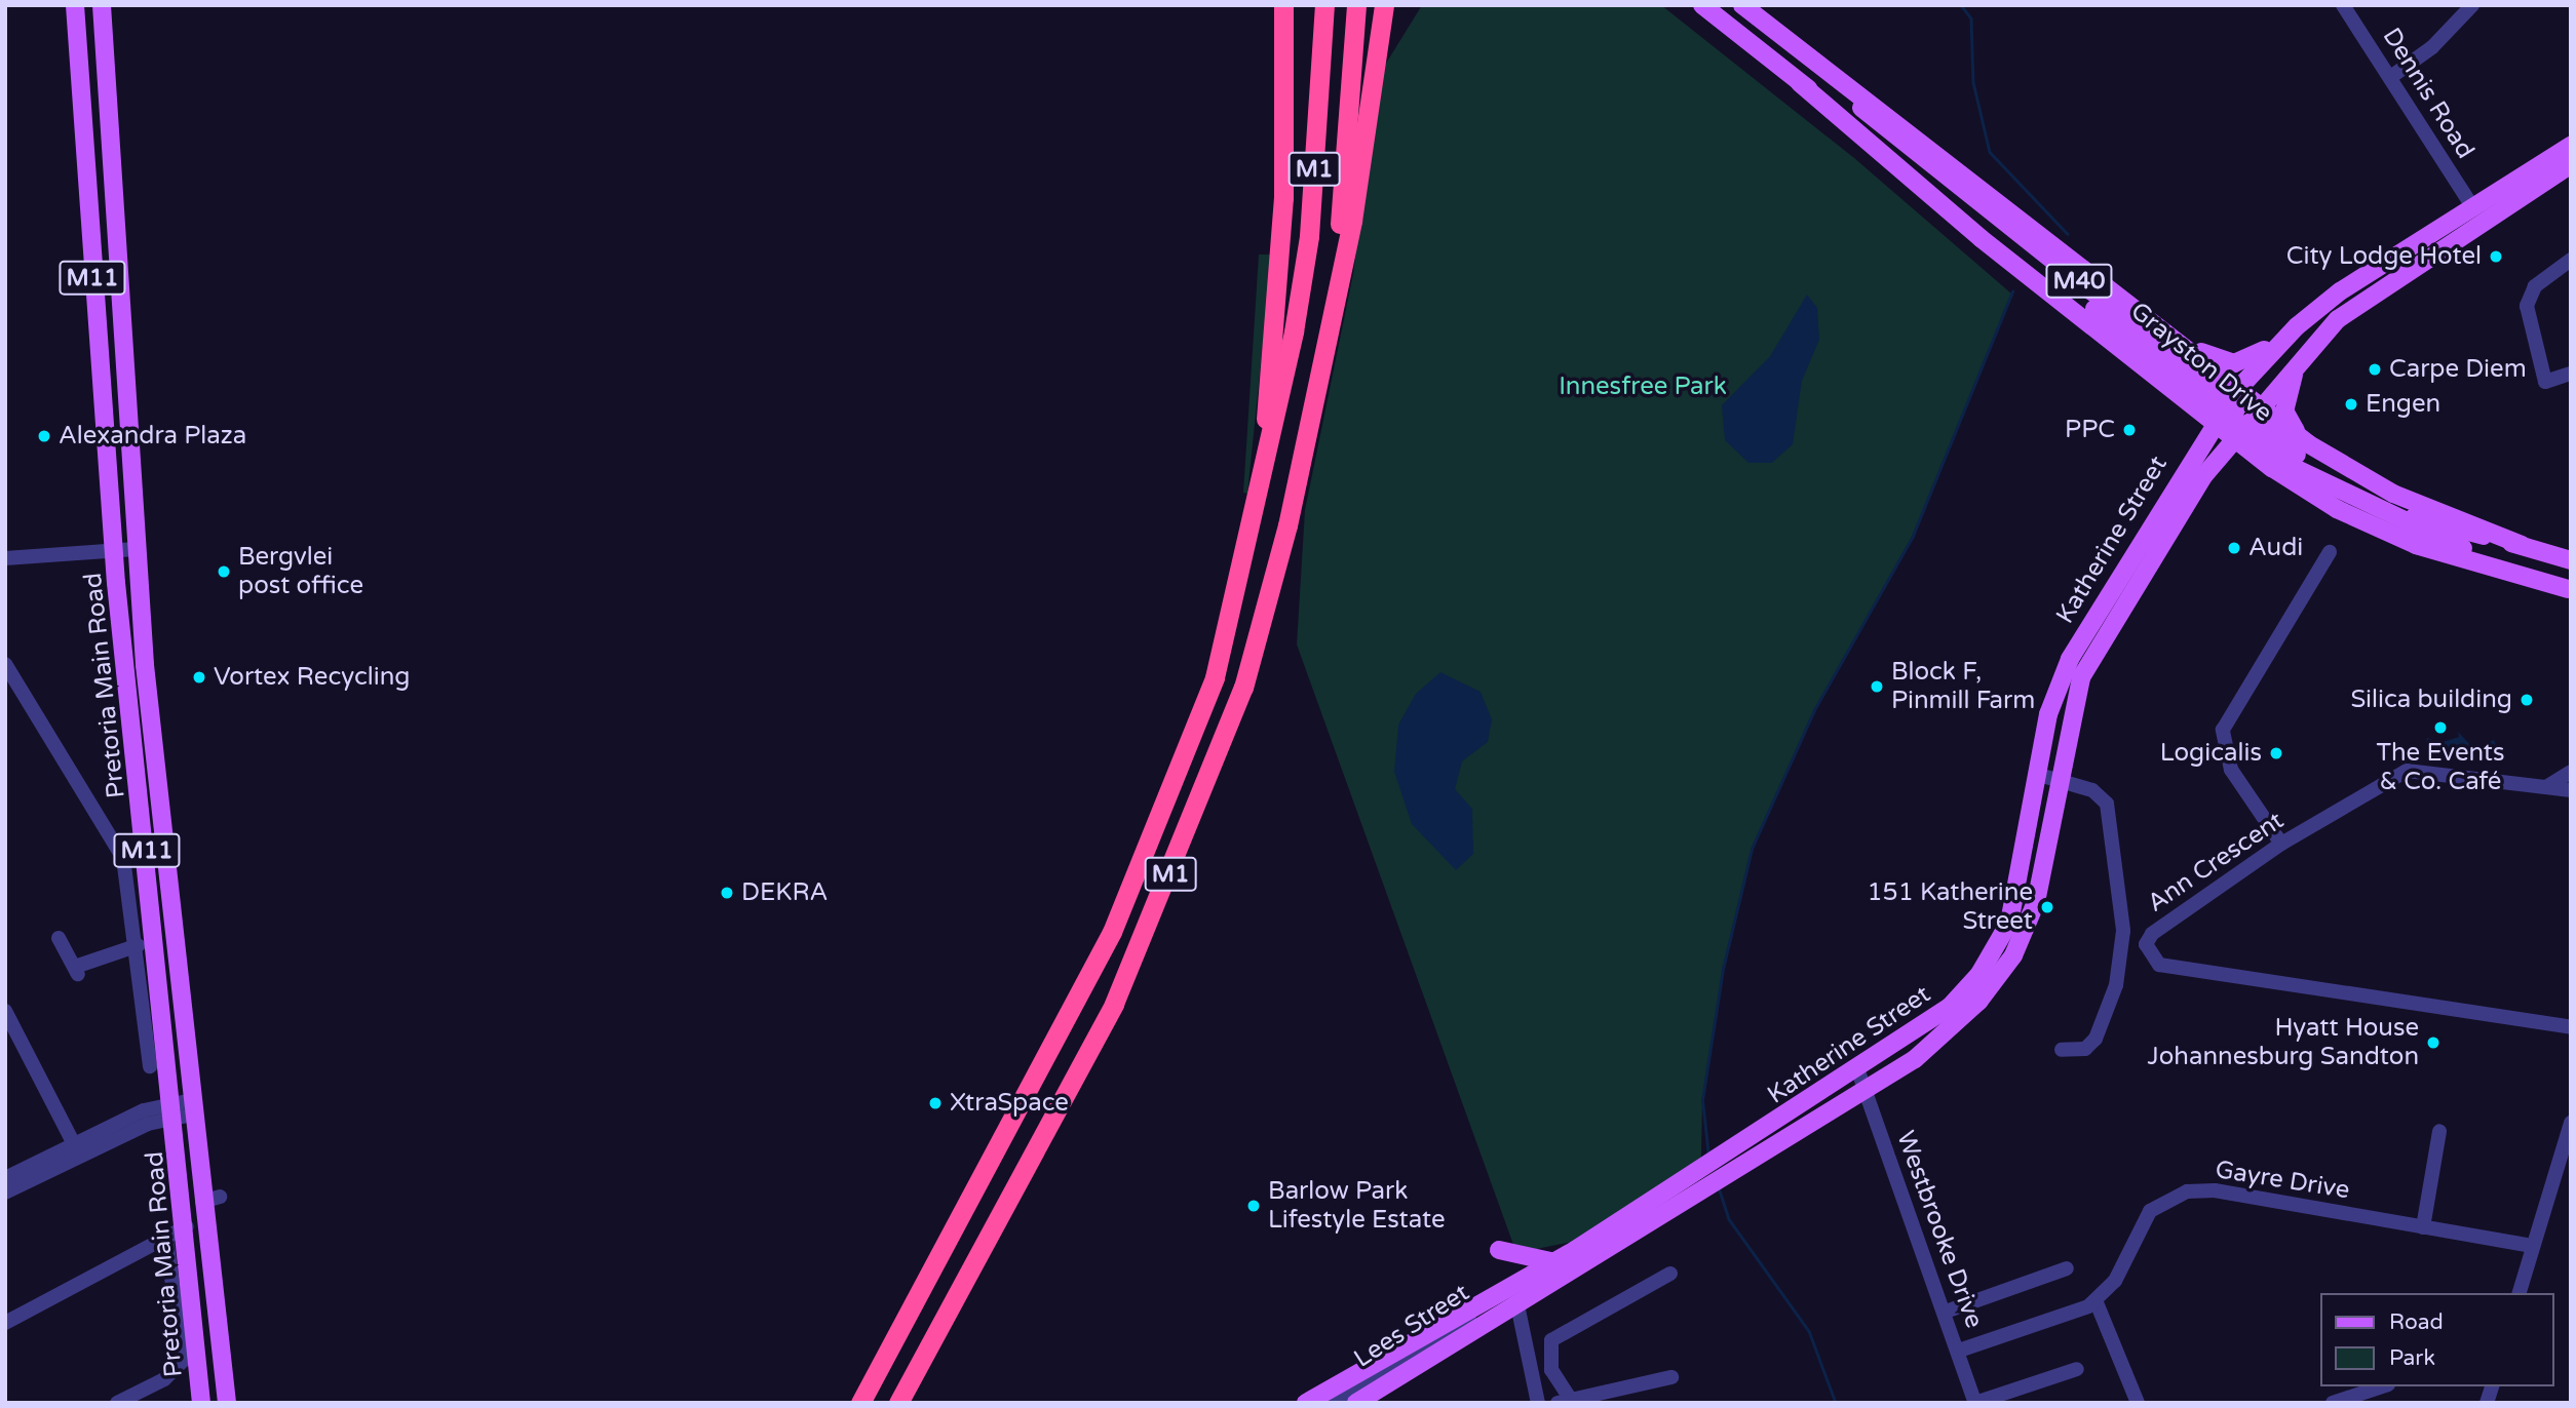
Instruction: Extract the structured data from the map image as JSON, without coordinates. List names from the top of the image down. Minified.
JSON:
{"streets":{"highway":["M1"],"main road":["M11","M40","Grayston Drive","Katherine Street","Pretoria Main Road"],"street":["Dennis Road","Ann Crescent","Gayre Drive","Westbrooke Drive","Lees Street"]},"crossings":[["Dennis Road","Katherine Street"],["Katherine Street","Westbrooke Drive"],["Katherine Street","Lees Street"],["Gayre Drive","Westbrooke Drive"]],"parks":["Innesfree Park"],"places":["City Lodge Hotel","Carpe Diem","Engen","PPC","Alexandra Plaza","Audi","Bergvlei post office","Vortex Recycling","Block F, Pinmill Farm","Silica building","The Events & Co. Café","Logicalis","DEKRA","151 Katherine Street","Hyatt House Johannesburg Sandton","XtraSpace","Barlow Park Lifestyle Estate"],"legend":["Road","Park"]}
